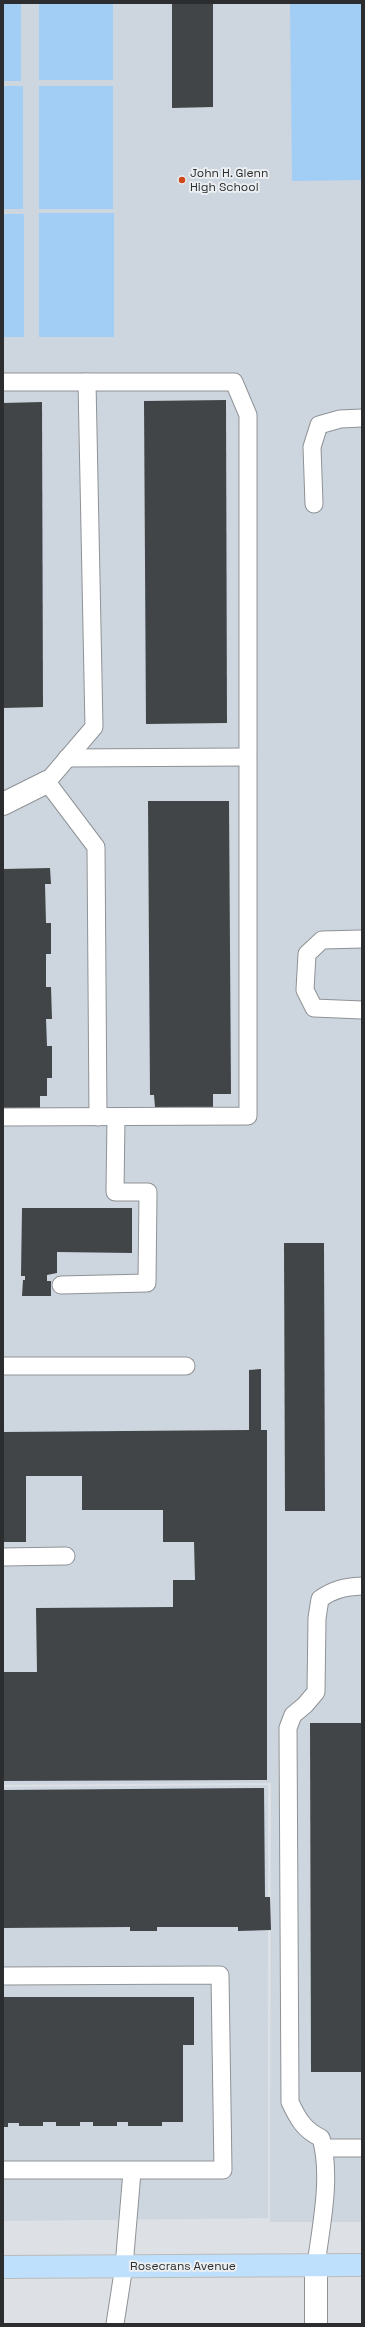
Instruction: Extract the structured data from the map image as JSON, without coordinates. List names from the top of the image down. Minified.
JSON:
{"streets":{"main road":["Rosecrans Avenue"]},"places":["John H. Glenn High School"]}
